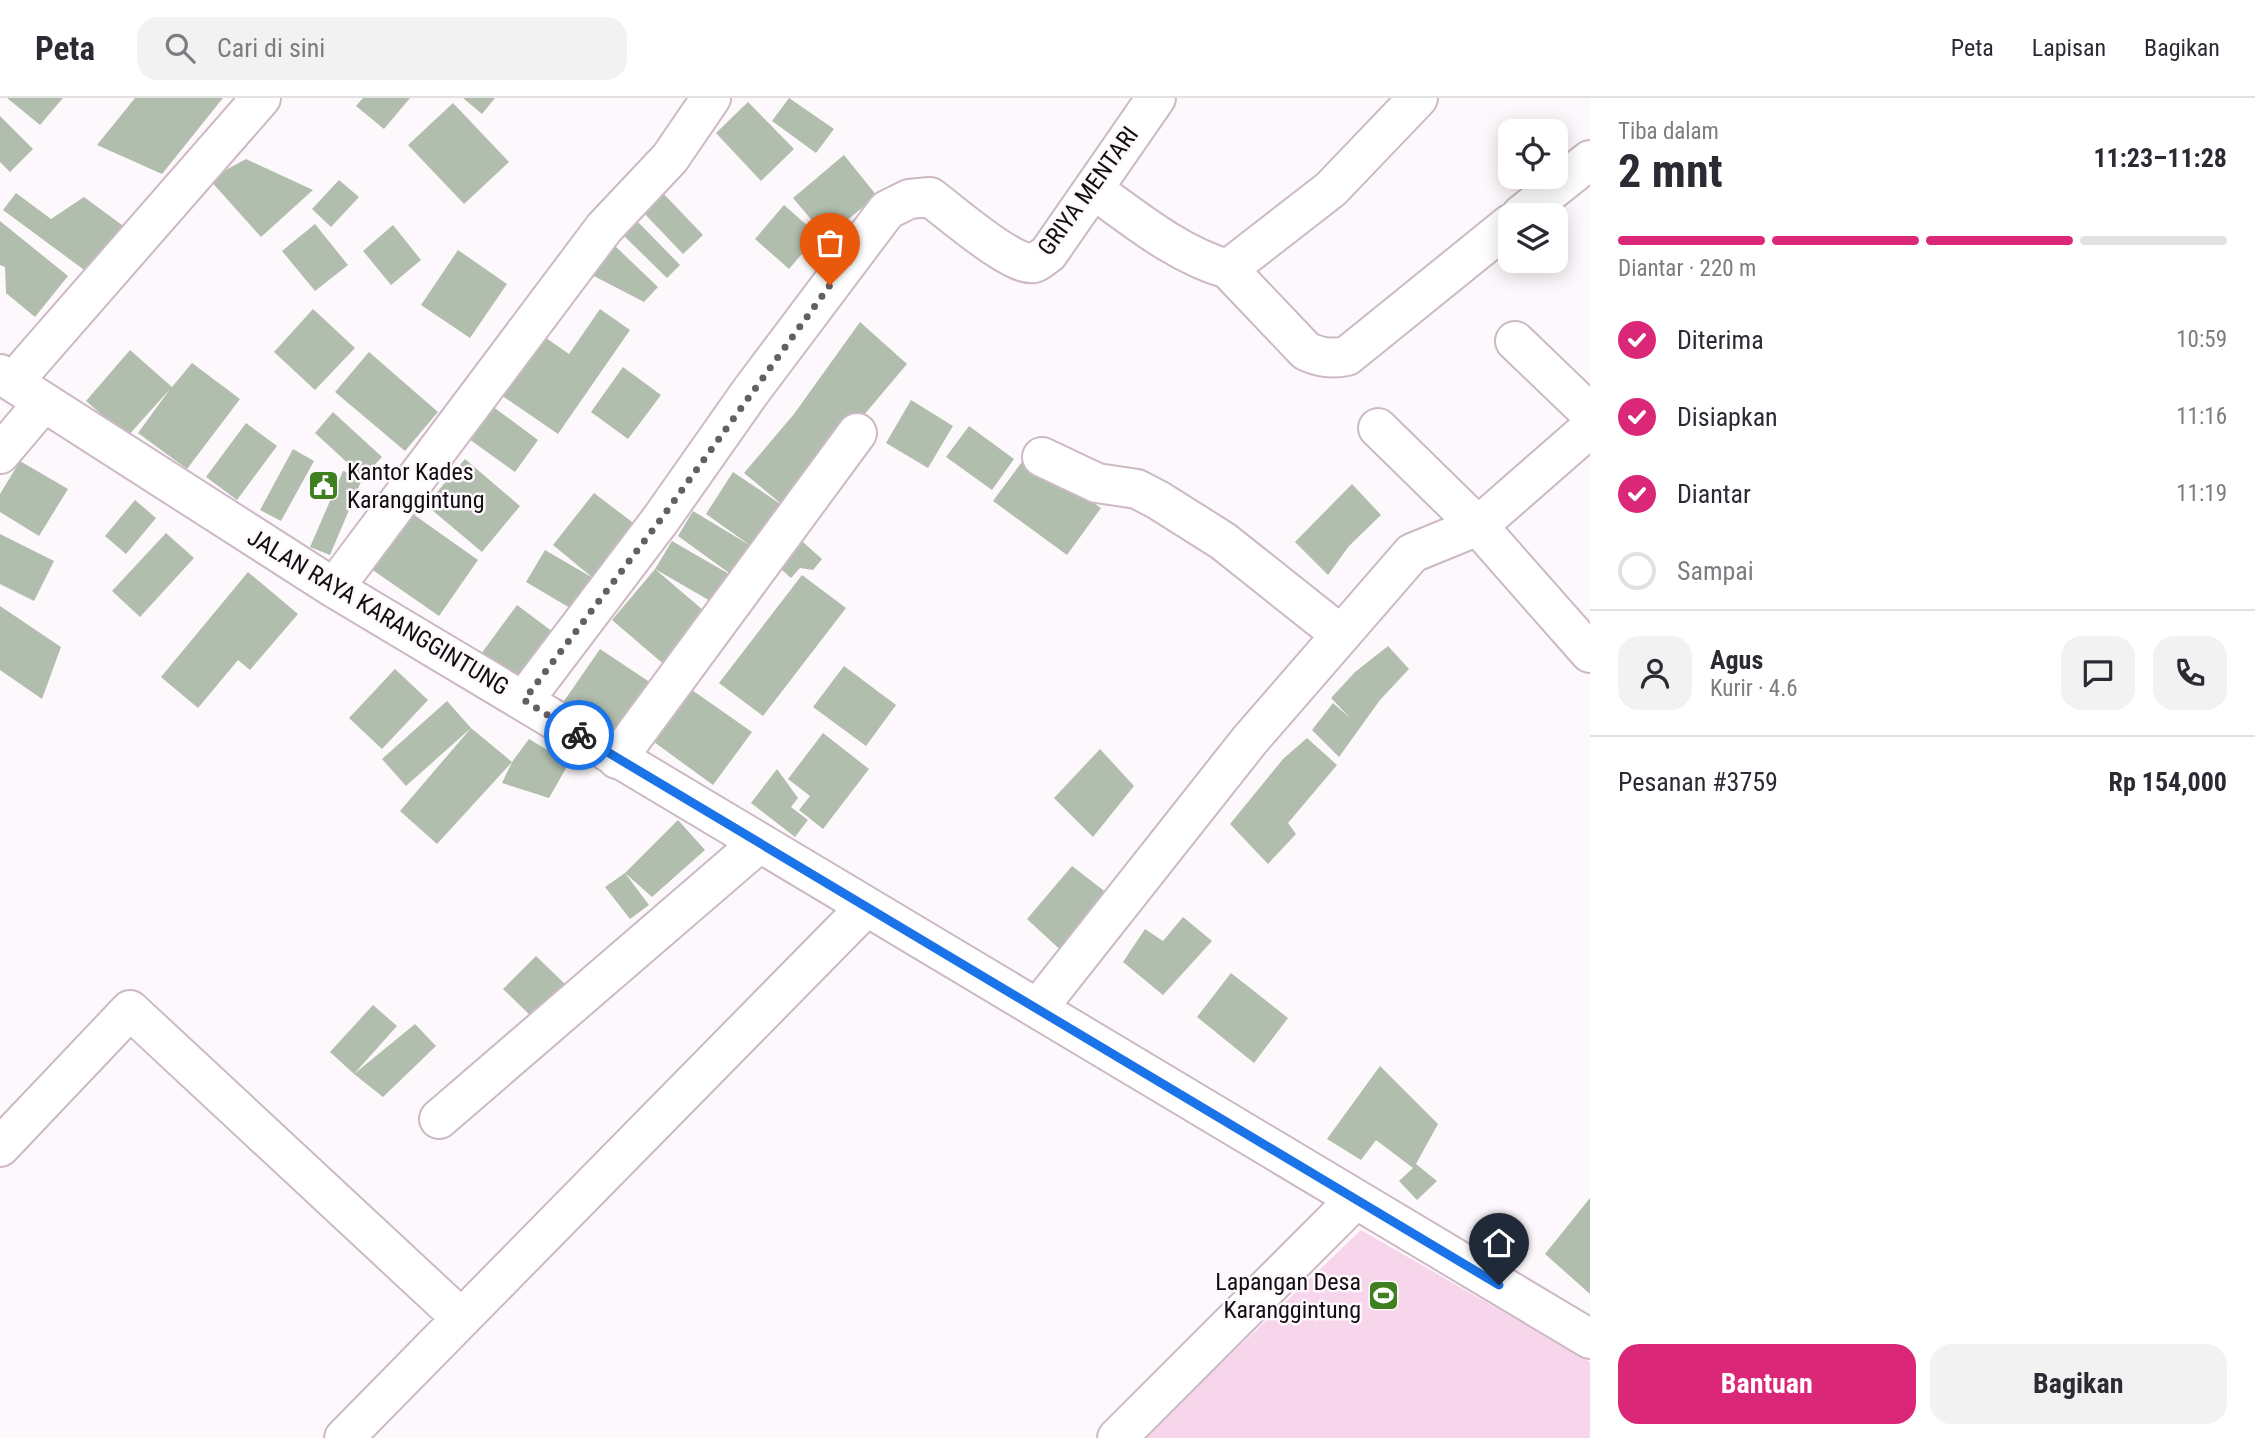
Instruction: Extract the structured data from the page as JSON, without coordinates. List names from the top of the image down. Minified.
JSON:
{"streets":{"street":["GRIYA MENTARI","JALAN RAYA KARANGGINTUNG"]},"crossings":[["GRIYA MENTARI","JALAN RAYA KARANGGINTUNG"]],"places":{"public building":["Kantor Kades Karanggintung"],"sports":["Lapangan Desa Karanggintung"]},"page":{"header":"Peta","search":"Cari di sini","nav":["Peta","Lapisan","Bagikan"],"heading":["2 mnt","Tiba dalam","11:23–11:28"],"panel":["Agus","Kurir · 4.6","Pesanan #3759","Rp 154,000"],"bar":"Diantar · 220 m","list":[["Diterima","10:59"],["Disiapkan","11:16"],["Diantar","11:19"],"Sampai"],"buttons":["Bantuan","Bagikan"]}}
